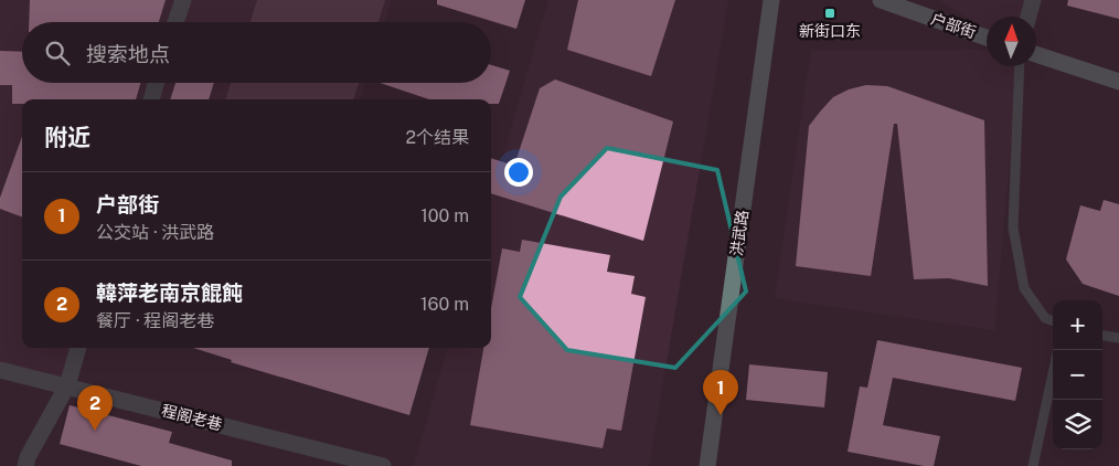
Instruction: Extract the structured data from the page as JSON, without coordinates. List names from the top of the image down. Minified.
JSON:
{"streets":{"main road":["户部街","洪武路"],"street":["程阁老巷"]},"places":{"transit":["新街口东"]},"north":"top","page":{"search":"搜索地点","heading":["附近","2个结果"],"list":[{"mark":"1","name":"户部街","note":"公交站 · 洪武路","value":"100 m"},{"mark":"2","name":"韓萍老南京餛飩","note":"餐厅 · 程阁老巷","value":"160 m"}],"map_buttons":["+","−"],"pins":["1","2"]}}
